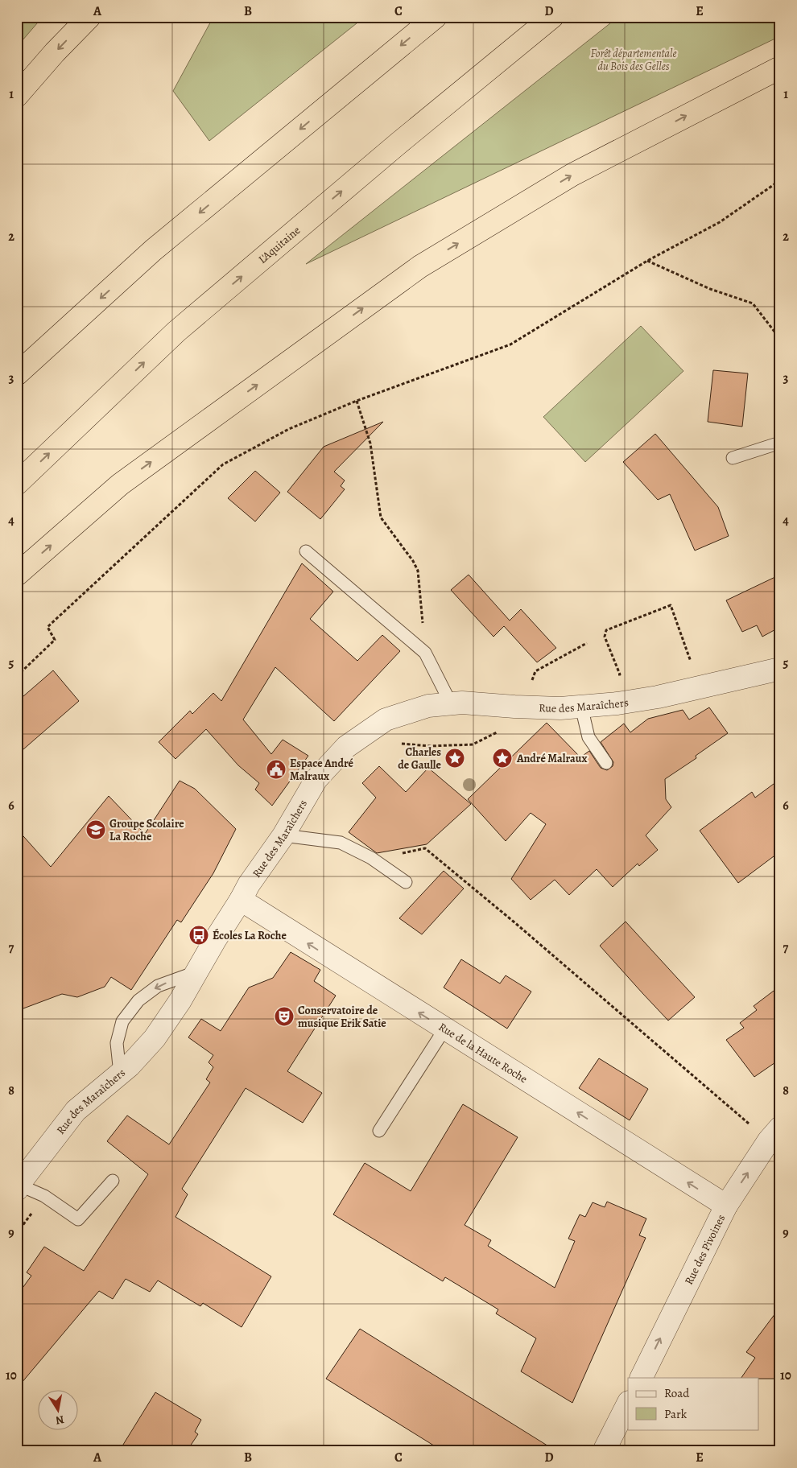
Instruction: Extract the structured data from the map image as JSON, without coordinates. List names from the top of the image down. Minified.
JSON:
{"streets":{"highway":["L'Aquitaine"],"street":["Rue des Maraîchers","Rue de la Haute Roche","Rue des Pivoines"]},"crossings":[["Rue des Maraîchers","Rue de la Haute Roche"],["Rue de la Haute Roche","Rue des Pivoines"]],"one_way":["Rue de la Haute Roche","Rue des Pivoines"],"parks":["Forêt départementale du Bois des Gelles"],"places":{"place":["Charles de Gaulle","André Malraux"],"public building":["Espace André Malraux"],"school or university":["Groupe Scolaire La Roche"],"bus stop":["Écoles La Roche"],"theatre":["Conservatoire de musique Erik Satie"]},"legend":["Road","Park"],"north":"bottom","grid":{"columns":["A","B","C","D","E"],"rows":["1","2","3","4","5","6","7","8","9","10"]}}
